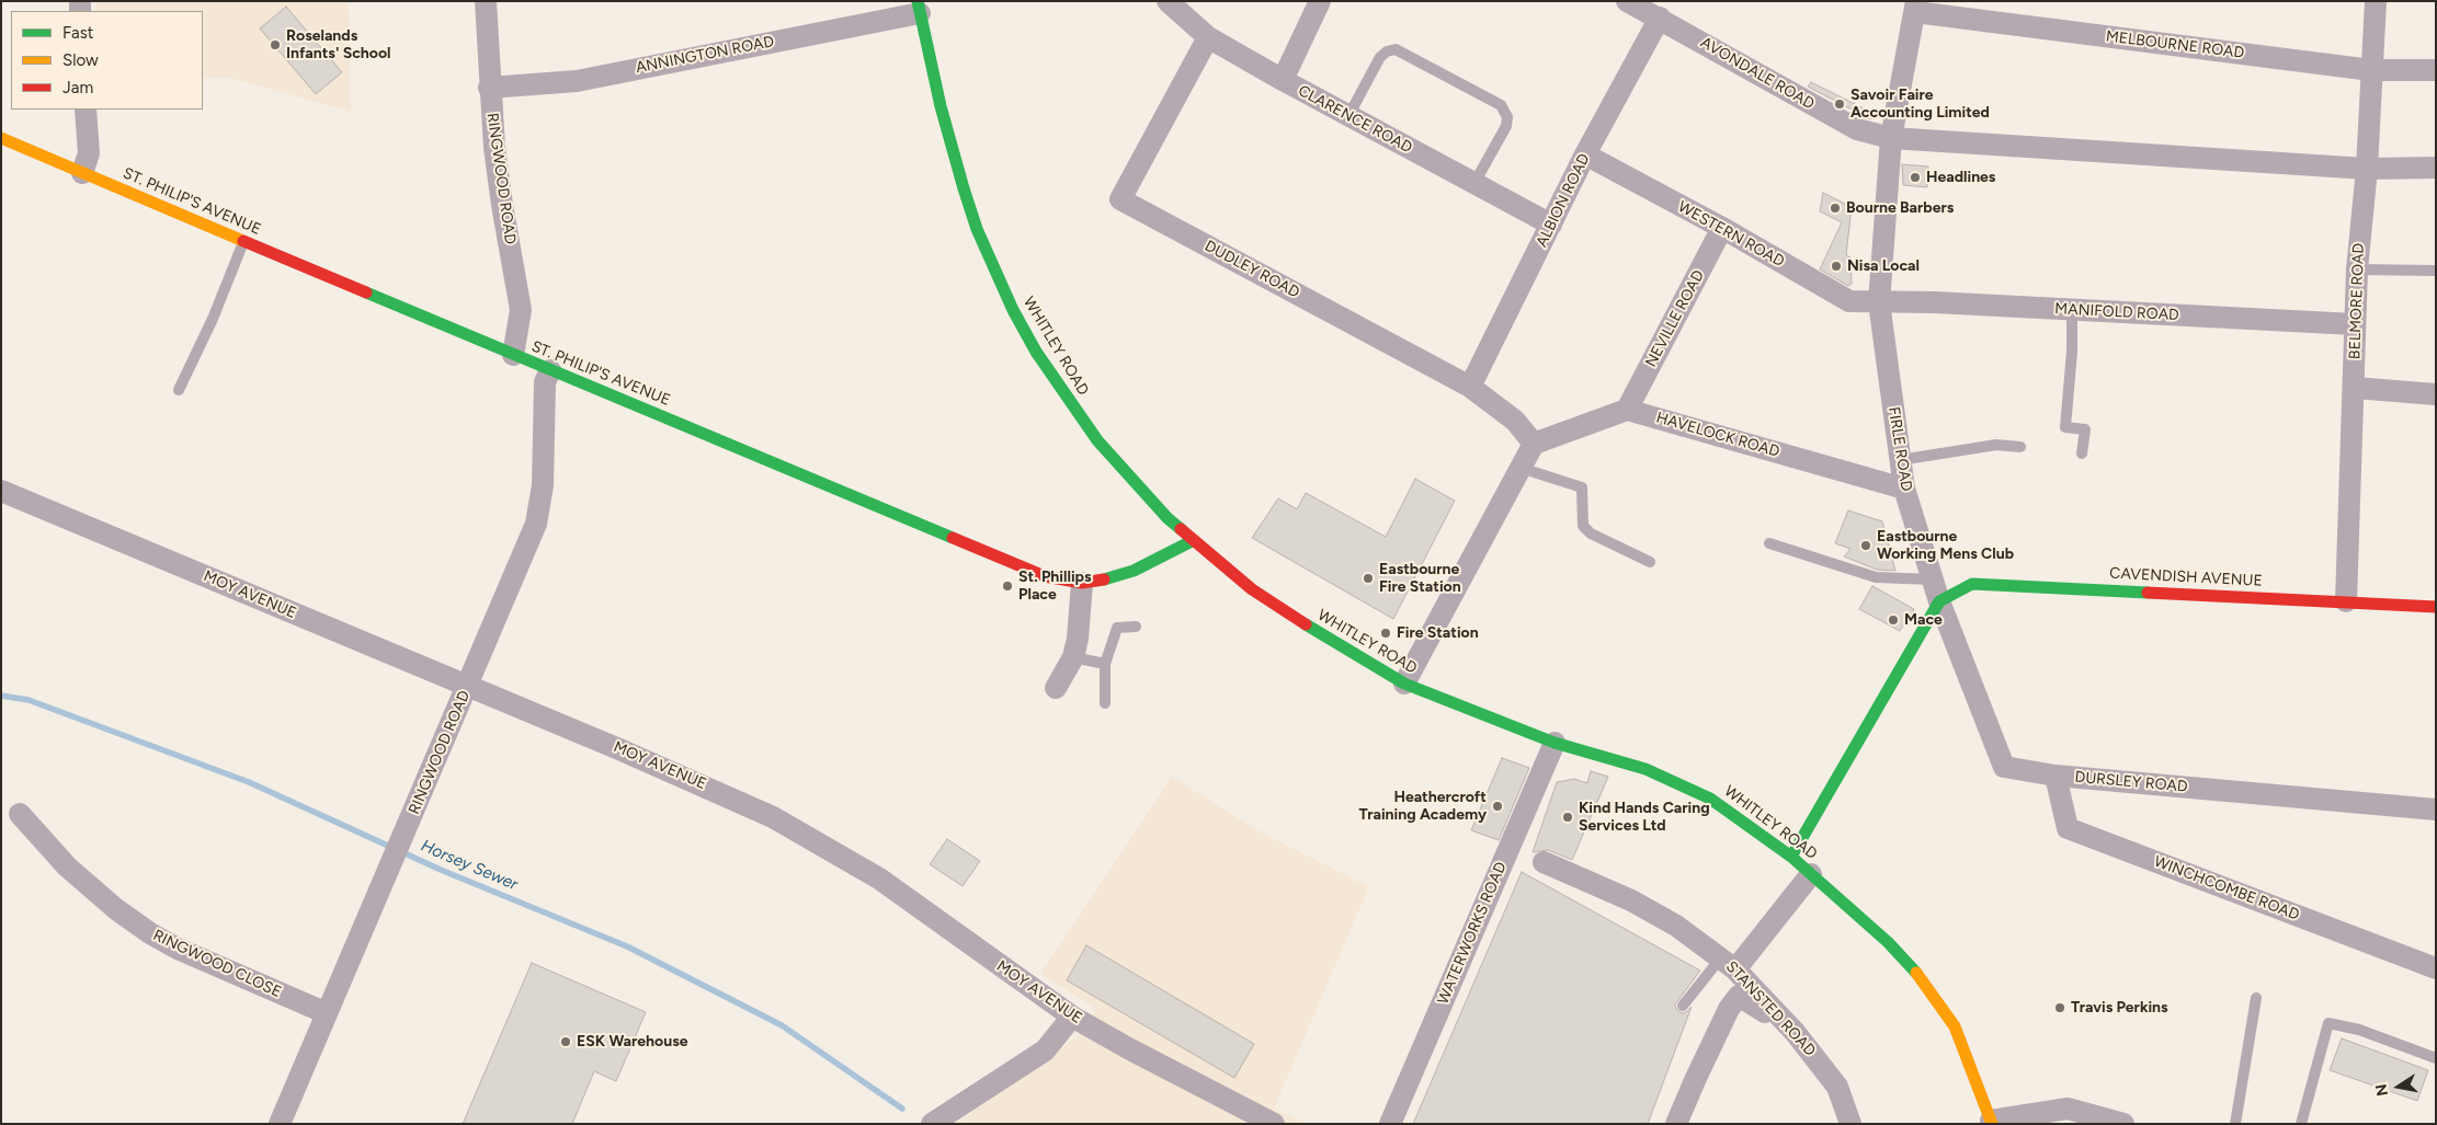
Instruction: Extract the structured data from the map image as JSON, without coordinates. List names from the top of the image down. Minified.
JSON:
{"streets":{"street":["MELBOURNE ROAD","ANNINGTON ROAD","AVONDALE ROAD","CLARENCE ROAD","RINGWOOD ROAD","ALBION ROAD","ST. PHILIP'S AVENUE","WESTERN ROAD","DUDLEY ROAD","BELMORE ROAD","MANIFOLD ROAD","NEVILLE ROAD","WHITLEY ROAD","HAVELOCK ROAD","FIRLE ROAD","CAVENDISH AVENUE","MOY AVENUE","DURSLEY ROAD","WINCHCOMBE ROAD","WATERWORKS ROAD","RINGWOOD CLOSE","STANSTED ROAD"]},"crossings":[["MELBOURNE ROAD","BELMORE ROAD"],["MELBOURNE ROAD","FIRLE ROAD"],["ANNINGTON ROAD","RINGWOOD ROAD"],["ANNINGTON ROAD","WHITLEY ROAD"],["AVONDALE ROAD","ALBION ROAD"],["AVONDALE ROAD","FIRLE ROAD"],["CLARENCE ROAD","ALBION ROAD"],["CLARENCE ROAD","DUDLEY ROAD"],["RINGWOOD ROAD","ST. PHILIP'S AVENUE"],["RINGWOOD ROAD","MOY AVENUE"],["RINGWOOD ROAD","RINGWOOD CLOSE"],["ALBION ROAD","WESTERN ROAD"],["ALBION ROAD","DUDLEY ROAD"],["ST. PHILIP'S AVENUE","WHITLEY ROAD"],["WESTERN ROAD","MANIFOLD ROAD"],["WESTERN ROAD","NEVILLE ROAD"],["WESTERN ROAD","FIRLE ROAD"],["BELMORE ROAD","MANIFOLD ROAD"],["BELMORE ROAD","CAVENDISH AVENUE"],["MANIFOLD ROAD","FIRLE ROAD"],["NEVILLE ROAD","HAVELOCK ROAD"],["WHITLEY ROAD","WATERWORKS ROAD"],["HAVELOCK ROAD","FIRLE ROAD"],["FIRLE ROAD","CAVENDISH AVENUE"],["FIRLE ROAD","DURSLEY ROAD"],["CAVENDISH AVENUE","DURSLEY ROAD"],["DURSLEY ROAD","WINCHCOMBE ROAD"]],"water":["Horsey Sewer"],"places":["Roselands Infants' School","Savoir Faire Accounting Limited","Headlines","Bourne Barbers","Nisa Local","Eastbourne Working Mens Club","Eastbourne Fire Station","St. Phillips Place","Mace","Fire Station","Heathercroft Training Academy","Kind Hands Caring Services Ltd","Travis Perkins","ESK Warehouse"],"legend":["Fast","Slow","Jam"],"north":"left"}
